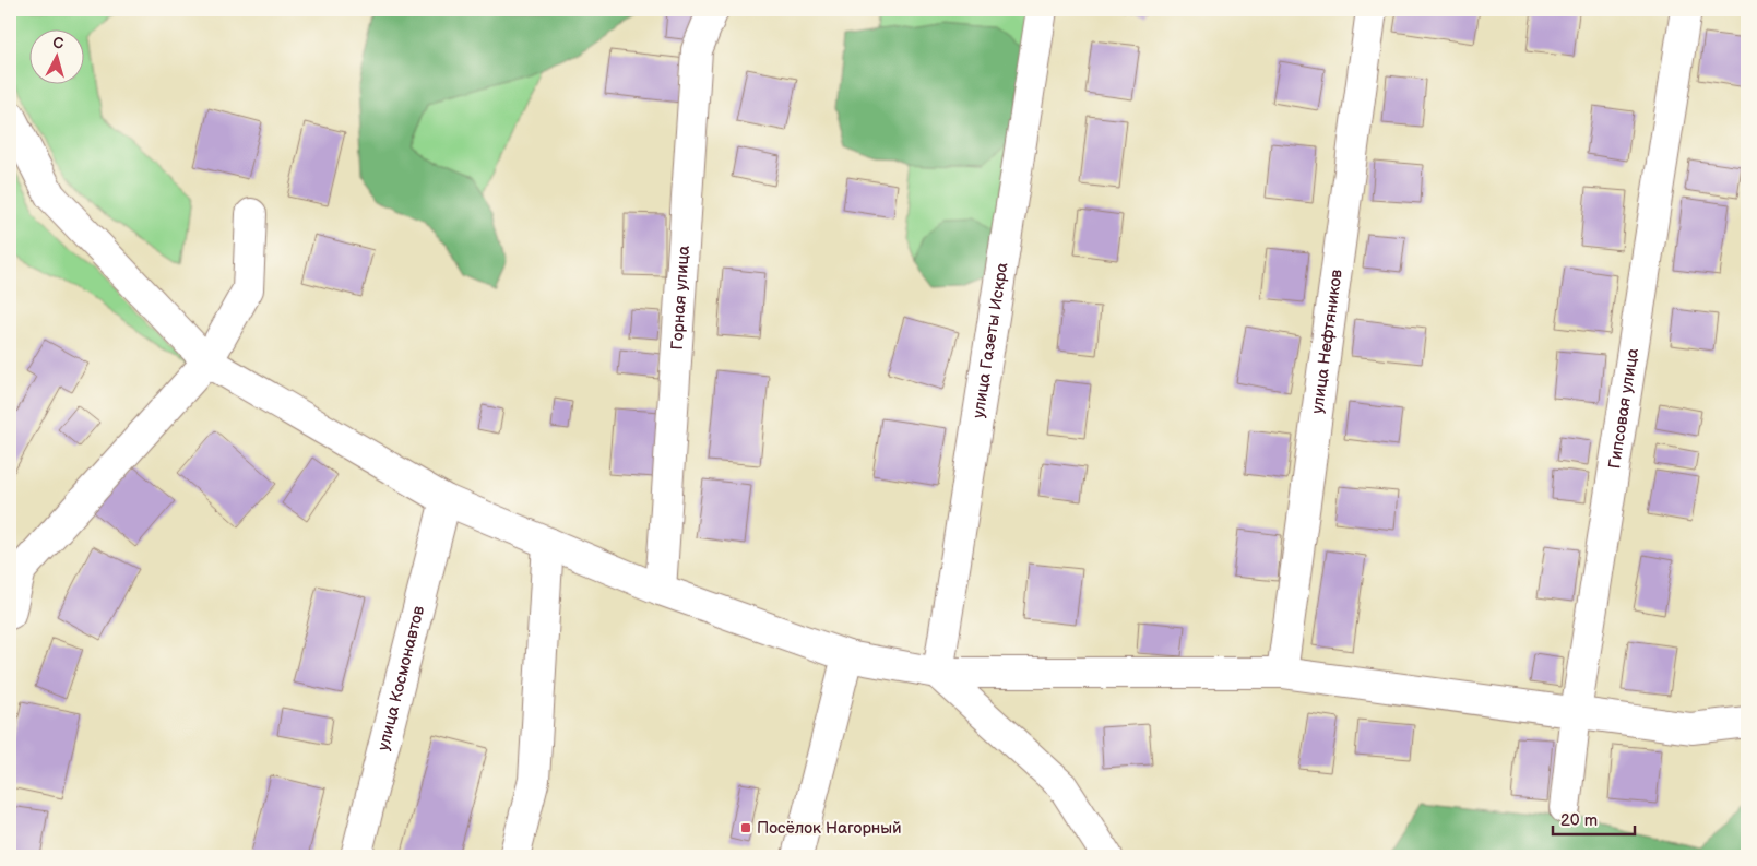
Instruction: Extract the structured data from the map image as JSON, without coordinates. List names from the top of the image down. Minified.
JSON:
{"streets":{"street":["Горная улица","улица Нефтяников","улица Газеты Искра","Гипсовая улица","улица Космонавтов"]},"places":{"transit":["Посёлок Нагорный"]},"scale_bar":"20 m","north":"top"}
